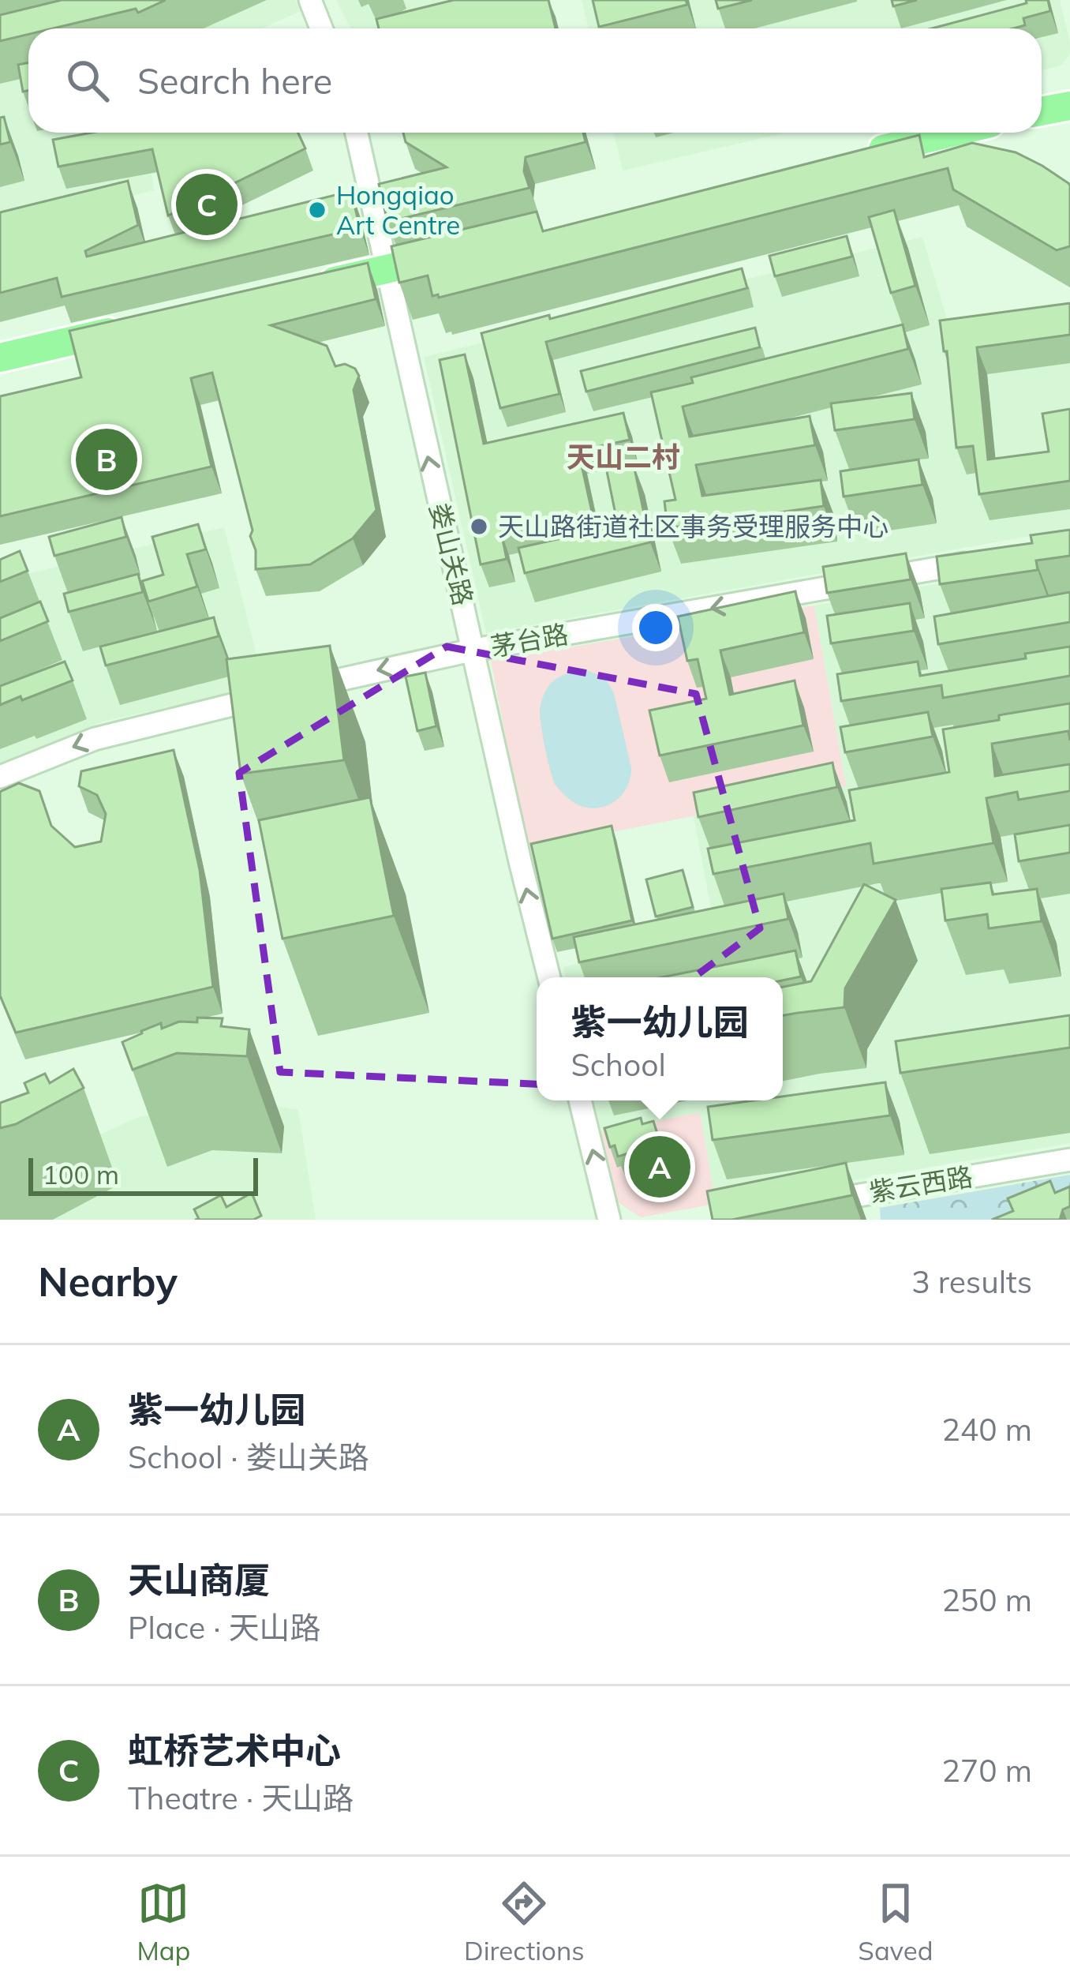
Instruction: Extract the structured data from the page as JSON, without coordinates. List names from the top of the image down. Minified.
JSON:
{"streets":{"street":["娄山关路","茅台路","紫云西路"]},"crossings":[["娄山关路","茅台路"]],"one_way":["娄山关路","茅台路"],"districts":["天山二村"],"places":["Hongqiao Art Centre","天山路街道社区事务受理服务中心"],"scale_bar":"100 m","page":{"search":"Search here","pins":["C","B","A"],"popup":["紫一幼儿园","School"],"scale":"100 m","heading":["Nearby","3 results"],"list":[{"mark":"A","name":"紫一幼儿园","note":"School · 娄山关路","value":"240 m"},{"mark":"B","name":"天山商厦","note":"Place · 天山路","value":"250 m"},{"mark":"C","name":"虹桥艺术中心","note":"Theatre · 天山路","value":"270 m"}],"nav":["Map","Directions","Saved"]}}
